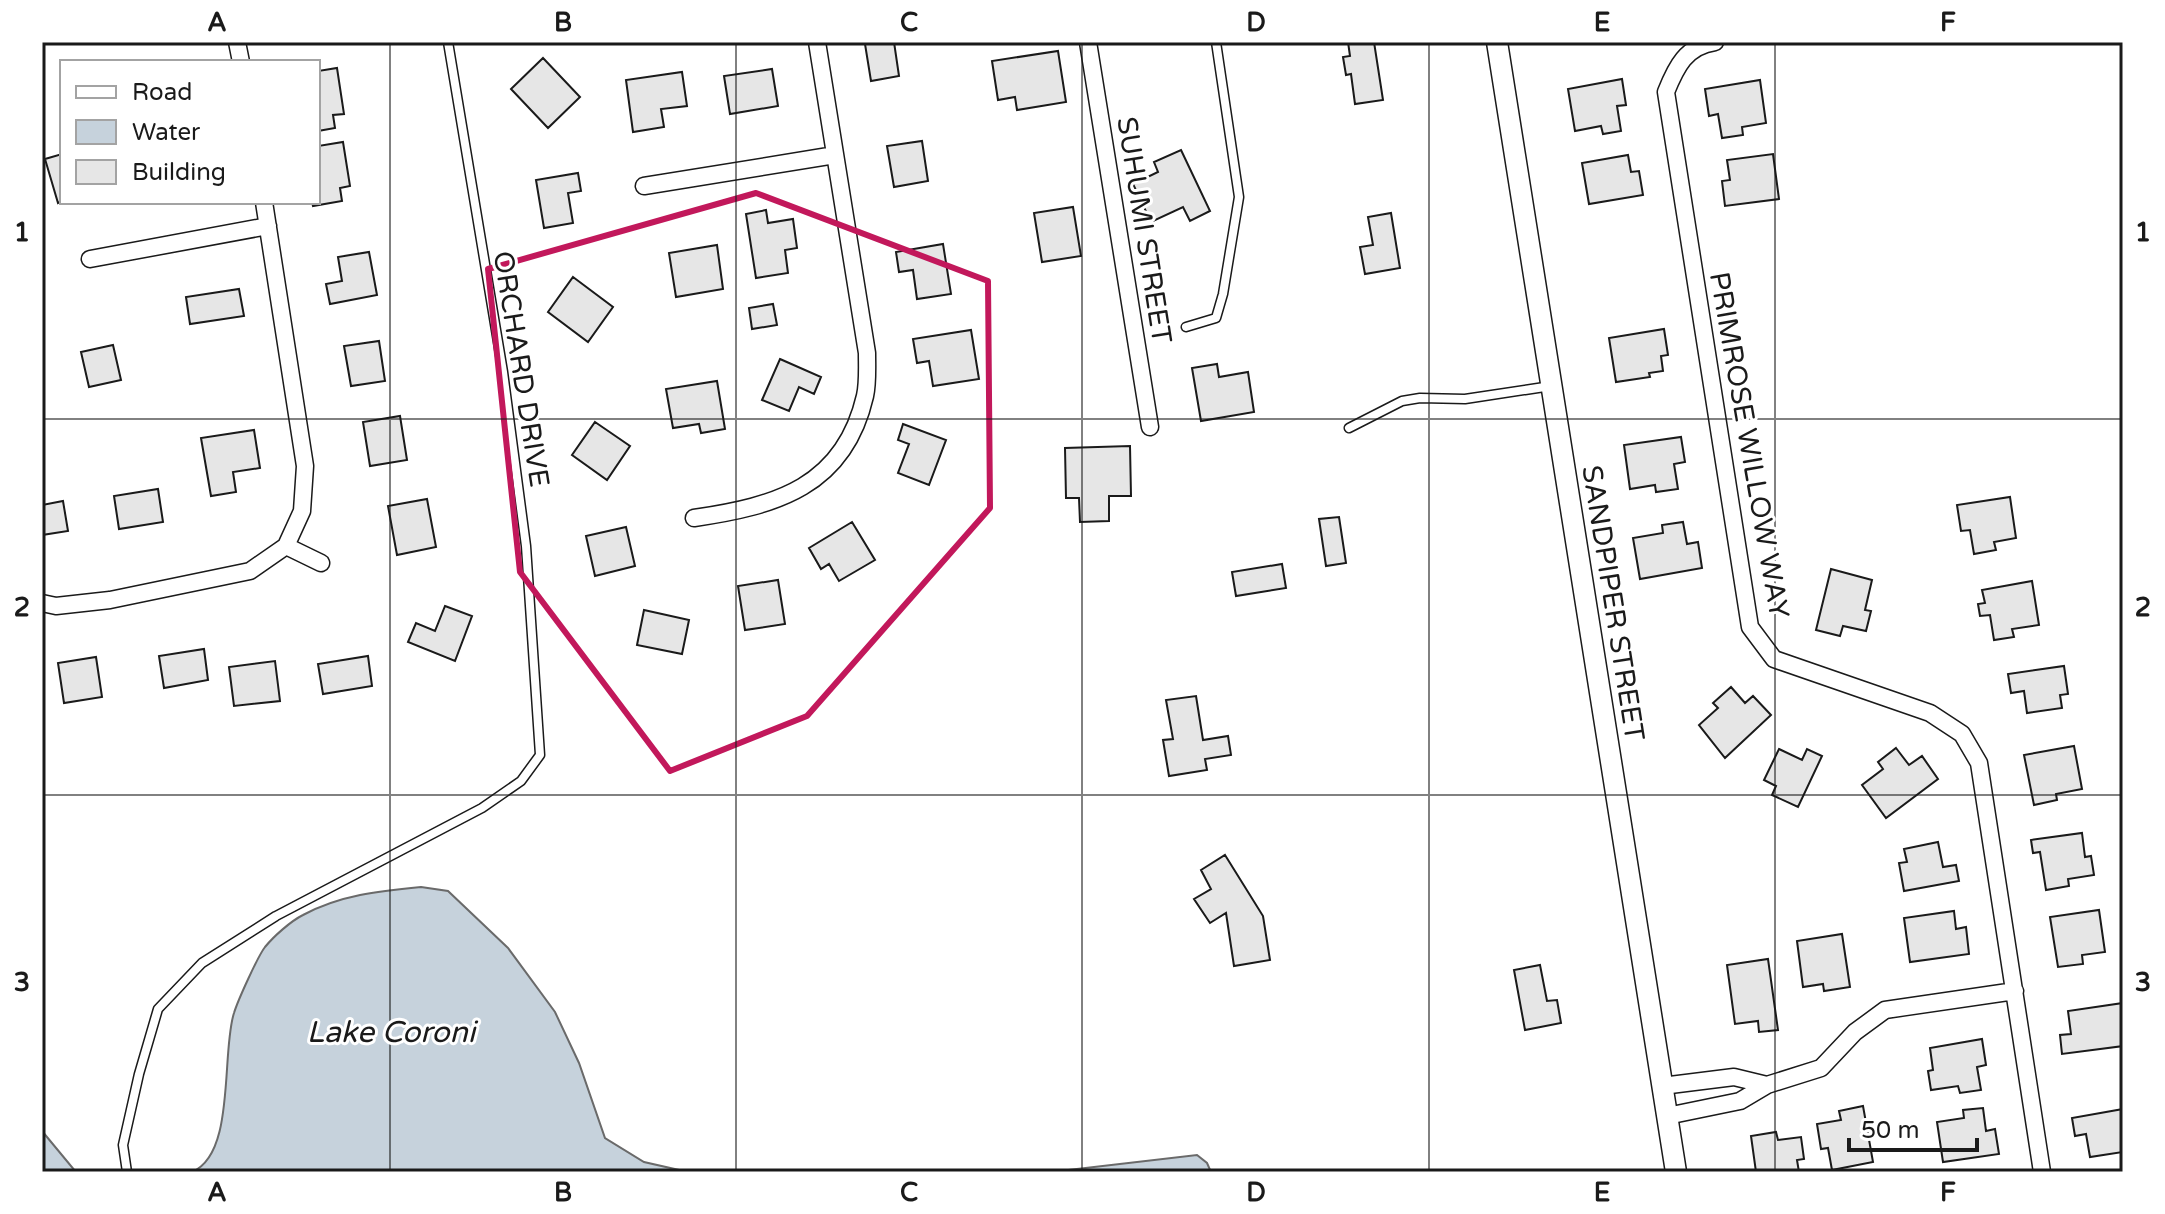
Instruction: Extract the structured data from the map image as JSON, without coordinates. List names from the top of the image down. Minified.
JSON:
{"streets":{"street":["SUHUMI STREET","PRIMROSE WILLOW WAY","SANDPIPER STREET"],"lane":["ORCHARD DRIVE"]},"water":["Lake Coroni"],"legend":["Road","Water","Building"],"scale_bar":"50 m","grid":{"columns":["A","B","C","D","E","F"],"rows":["1","2","3"]}}
